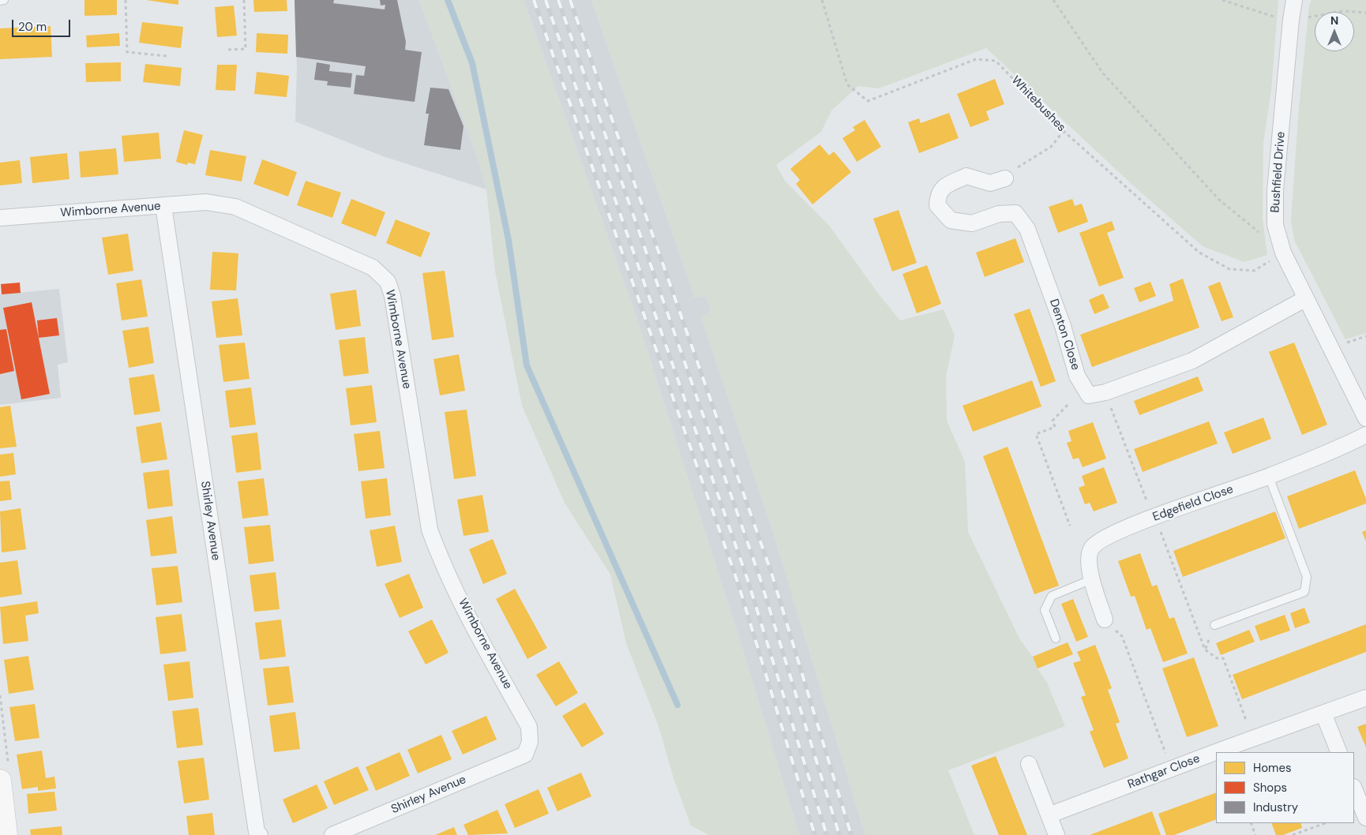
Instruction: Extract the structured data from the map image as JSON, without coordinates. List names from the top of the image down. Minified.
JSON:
{"streets":{"street":["Bushfield Drive","Wimborne Avenue","Denton Close","Edgefield Close","Shirley Avenue","Rathgar Close"],"path":["Whitebushes"]},"crossings":[["Whitebushes","Bushfield Drive"],["Bushfield Drive","Denton Close"],["Wimborne Avenue","Shirley Avenue"]],"legend":["Homes","Shops","Industry"],"scale_bar":"20 m","north":"top"}
